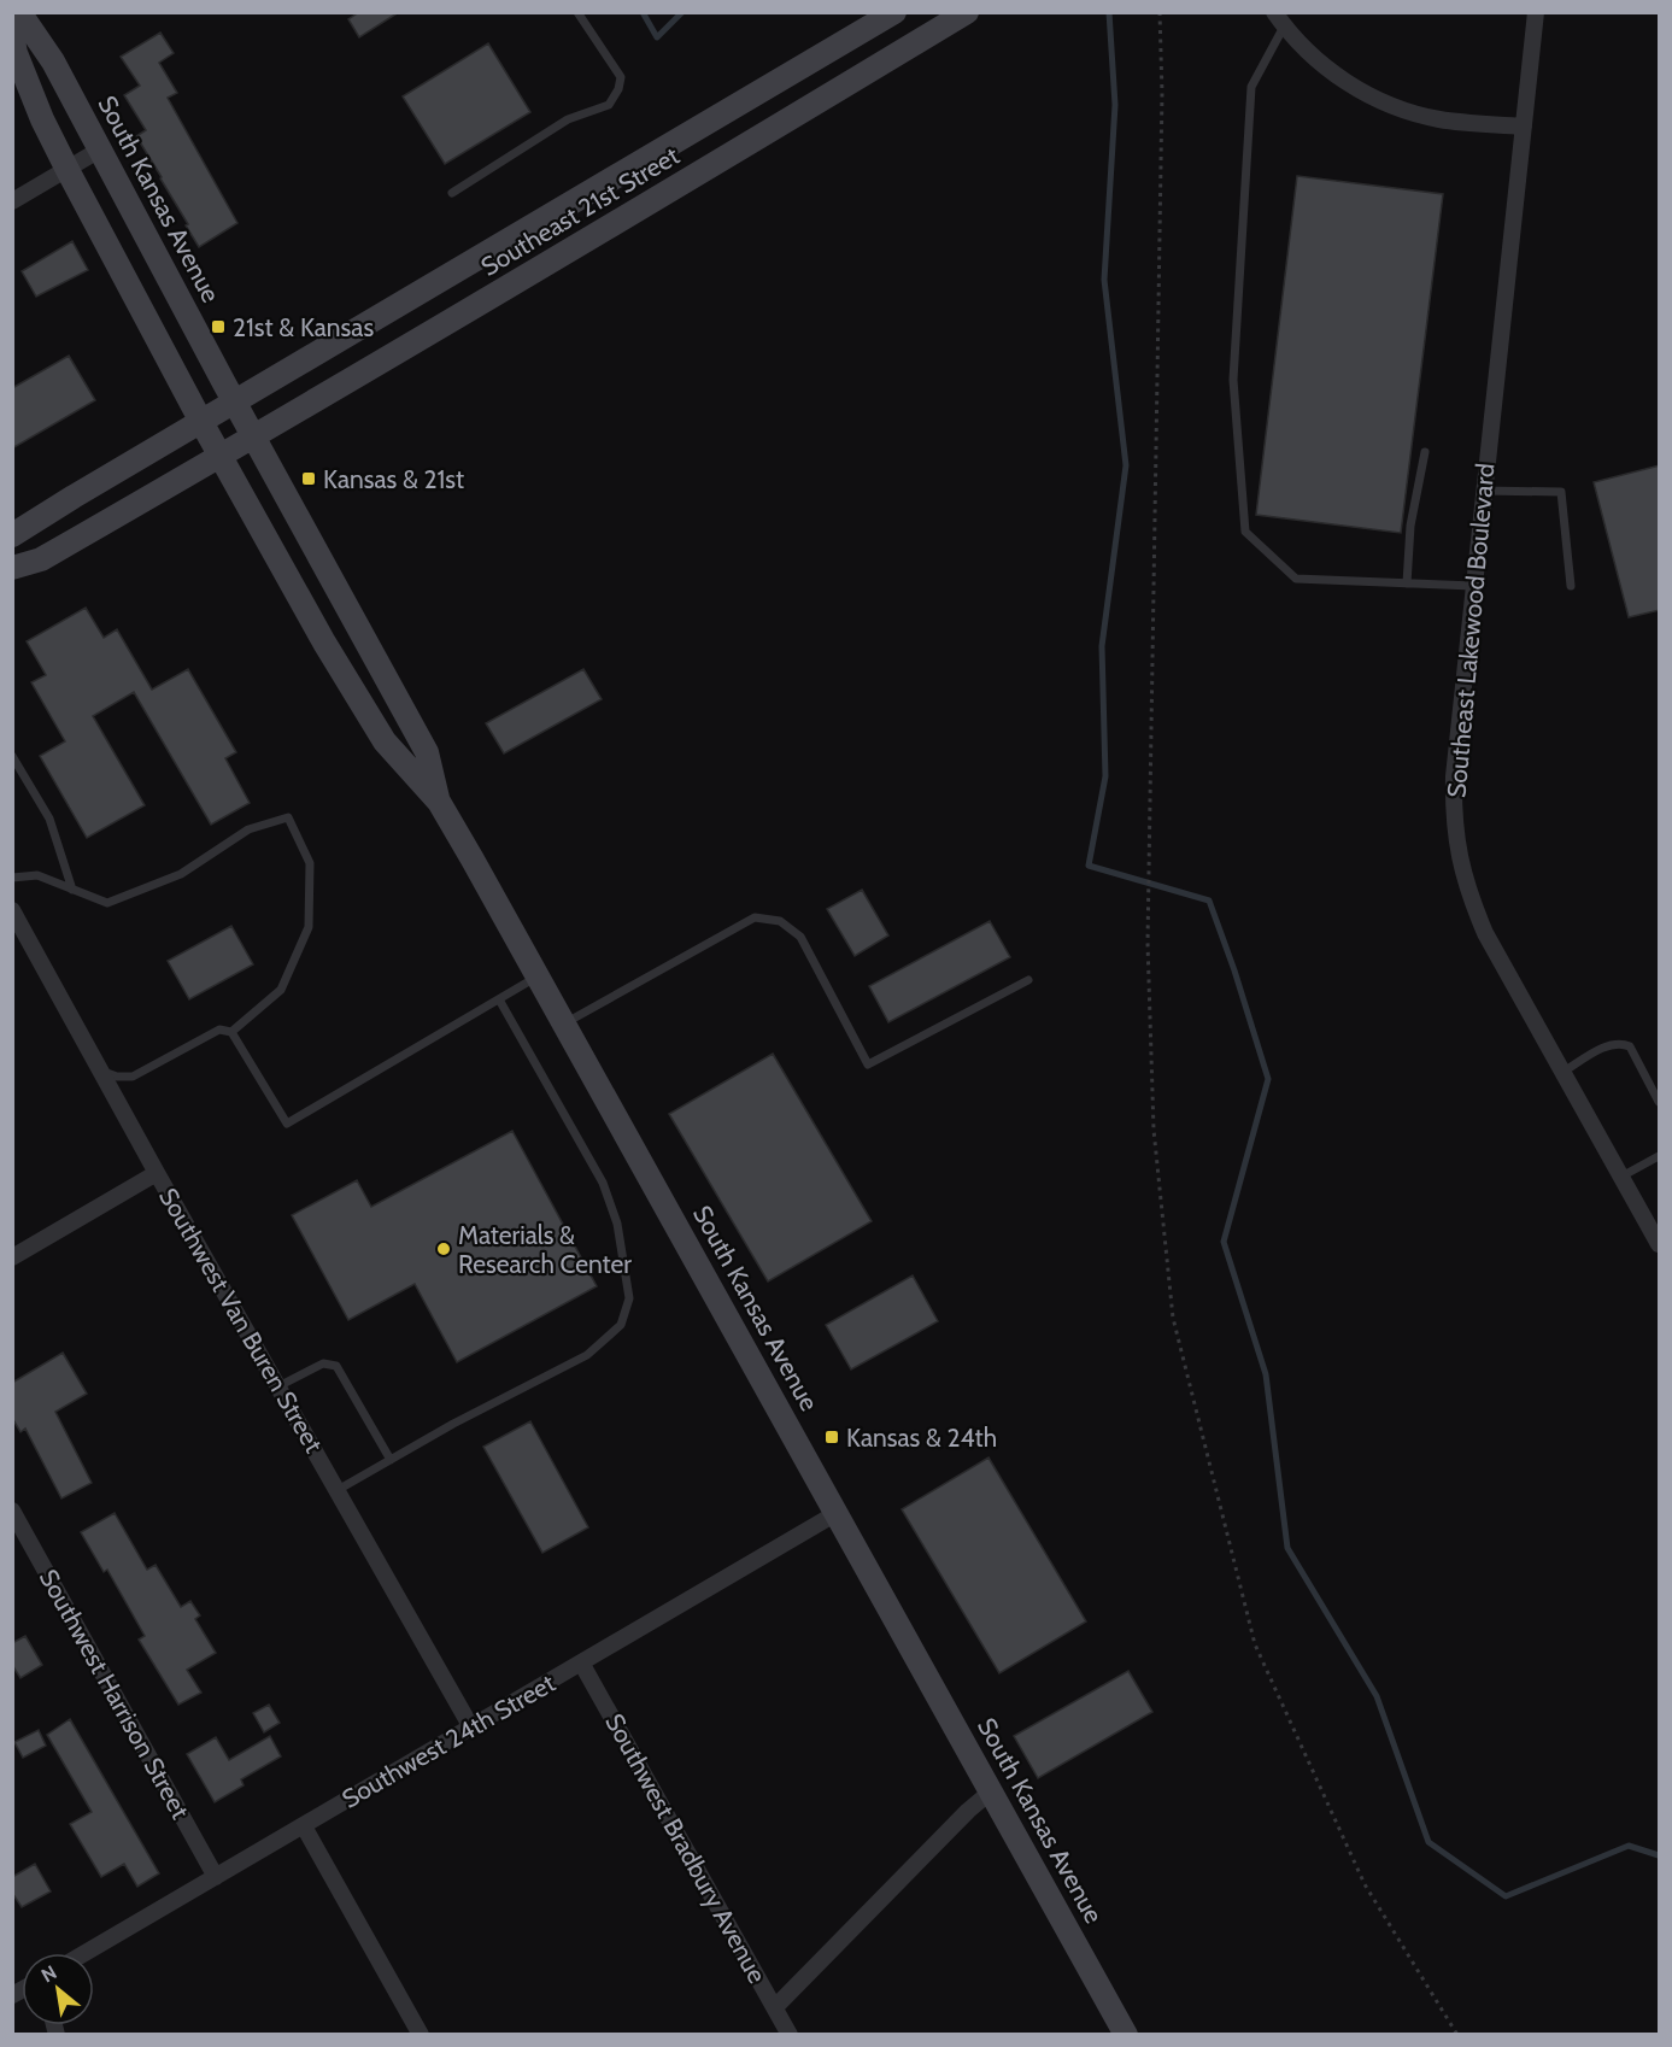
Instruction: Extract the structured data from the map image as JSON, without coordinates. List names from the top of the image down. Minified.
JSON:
{"streets":{"main road":["South Kansas Avenue","Southeast 21st Street"],"street":["Southeast Lakewood Boulevard","Southwest Van Buren Street","Southwest Harrison Street","Southwest 24th Street","Southwest Bradbury Avenue"]},"crossings":[["South Kansas Avenue","Southeast 21st Street"],["South Kansas Avenue","Southwest 24th Street"],["Southwest Van Buren Street","Southwest 24th Street"],["Southwest Harrison Street","Southwest 24th Street"],["Southwest 24th Street","Southwest Bradbury Avenue"]],"places":{"transit":["21st & Kansas","Kansas & 21st","Kansas & 24th"],"other":["Materials & Research Center"]},"north":"top left"}
